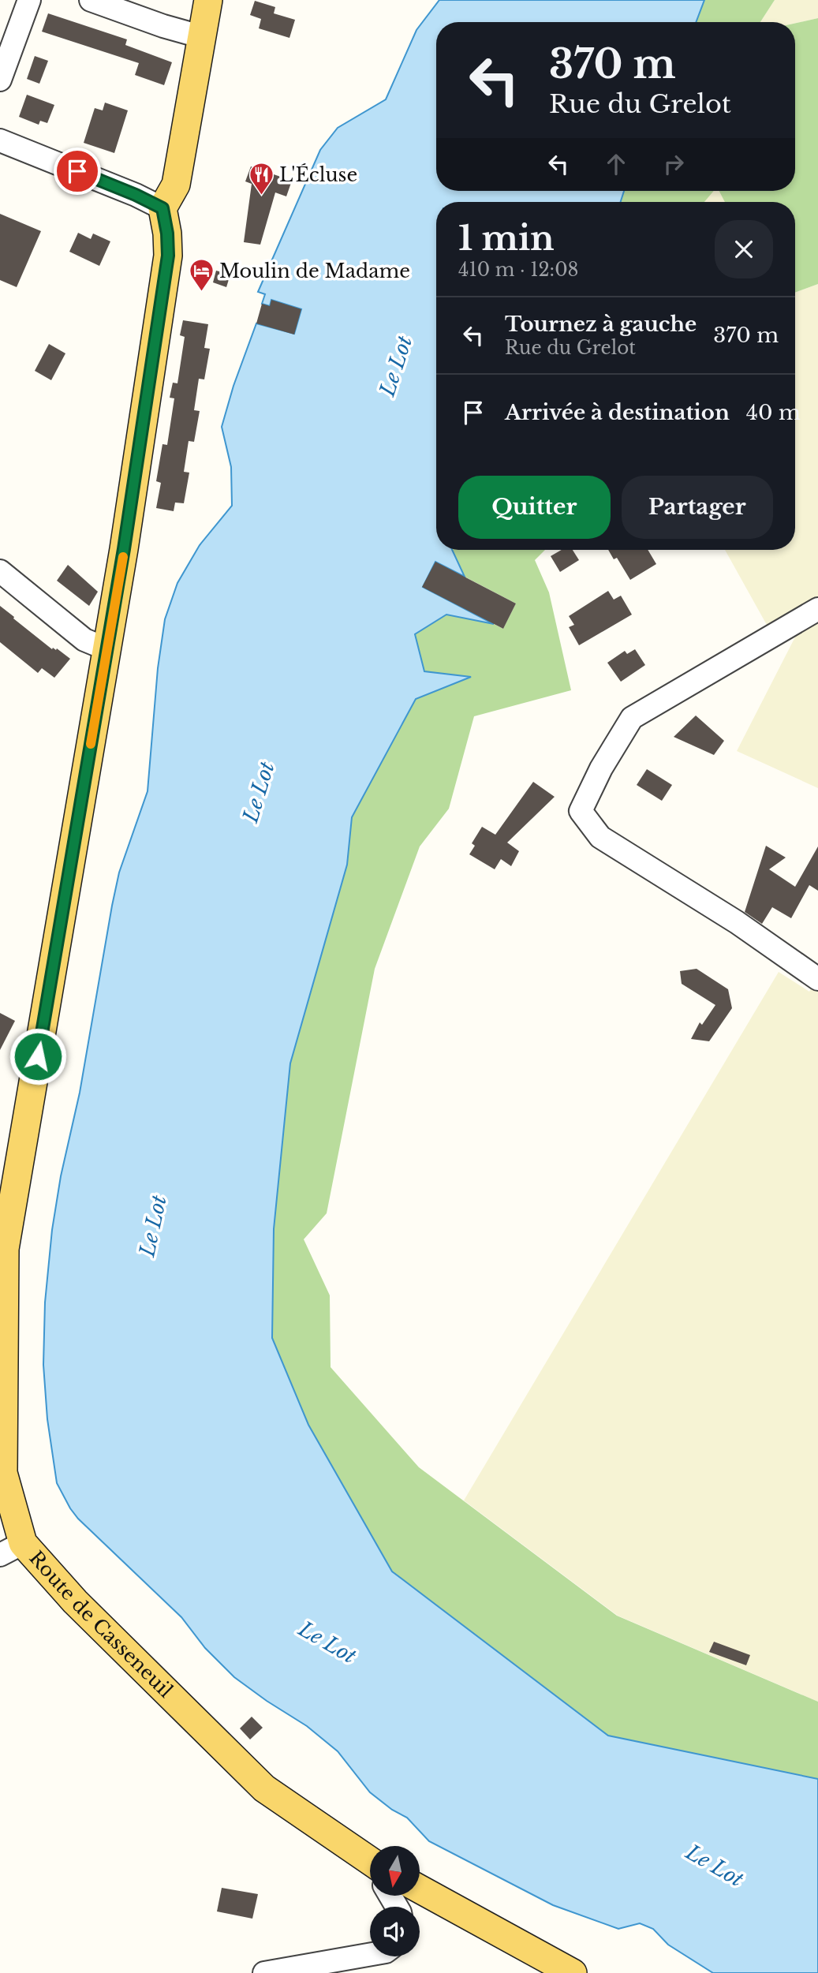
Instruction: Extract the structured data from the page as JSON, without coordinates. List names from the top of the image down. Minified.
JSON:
{"streets":{"main road":["Route de Casseneuil"]},"water":["Le Lot"],"places":{"restaurant":["L'Écluse"],"hotel":["Moulin de Madame"]},"north":"bottom","page":{"turn":["370 m","Rue du Grelot"],"heading":["1 min","410 m · 12:08"],"list":[{"name":"Tournez à gauche","note":"Rue du Grelot","value":"370 m"},{"name":"Arrivée à destination","value":"40 m"}],"buttons":["Quitter","Partager"]}}
